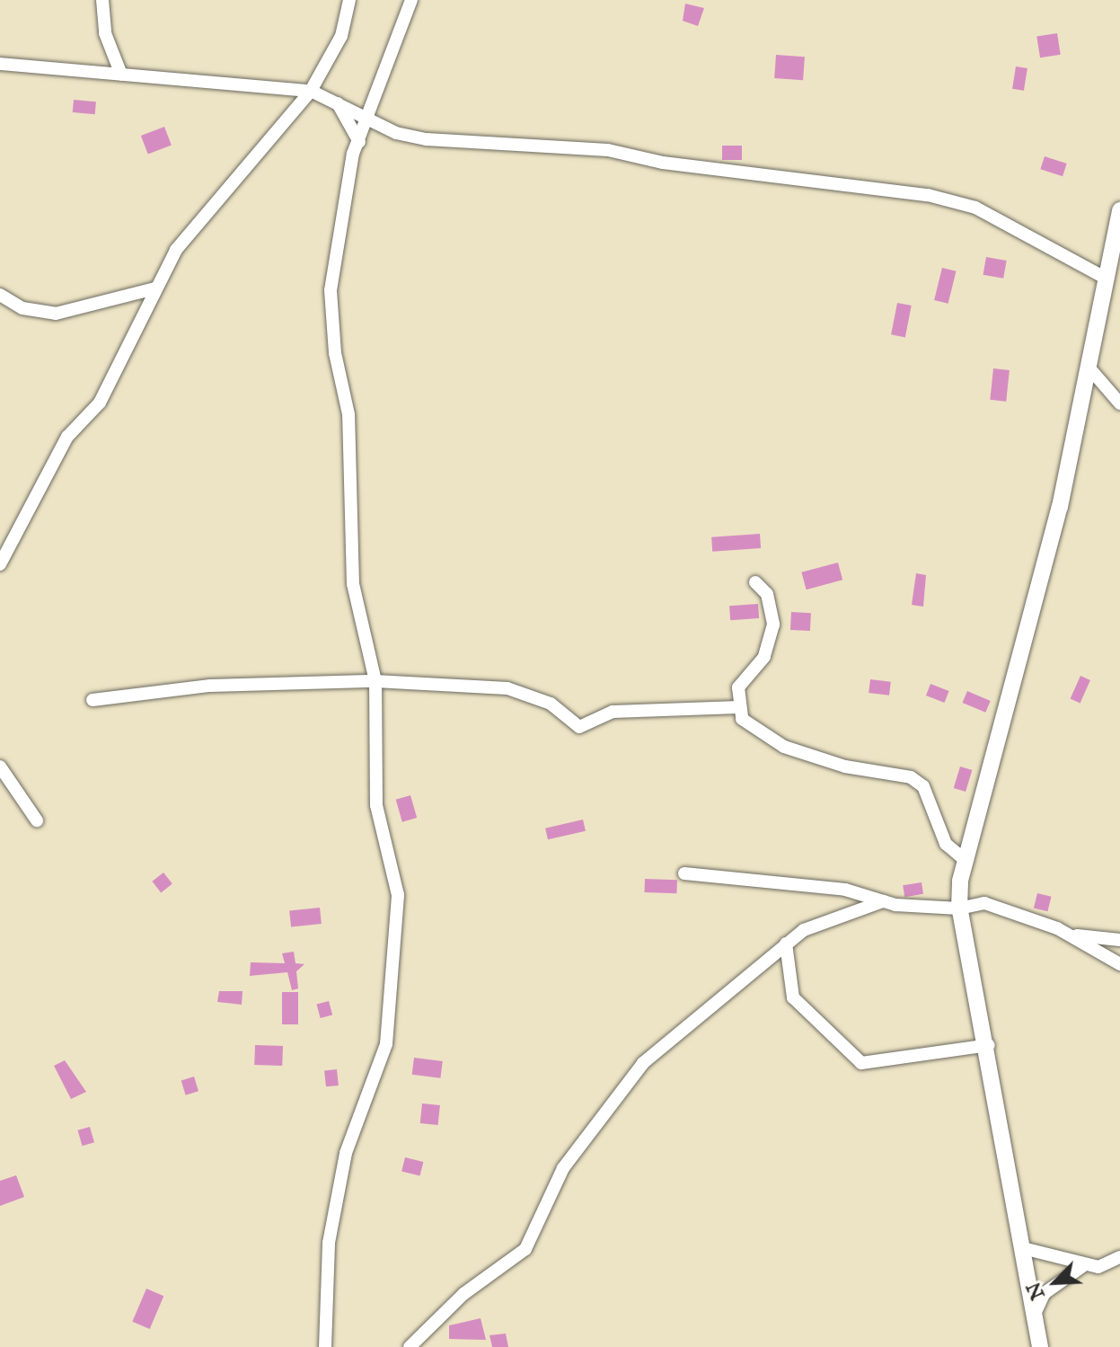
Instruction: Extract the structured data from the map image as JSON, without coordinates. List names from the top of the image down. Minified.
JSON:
{"north":"bottom left"}
